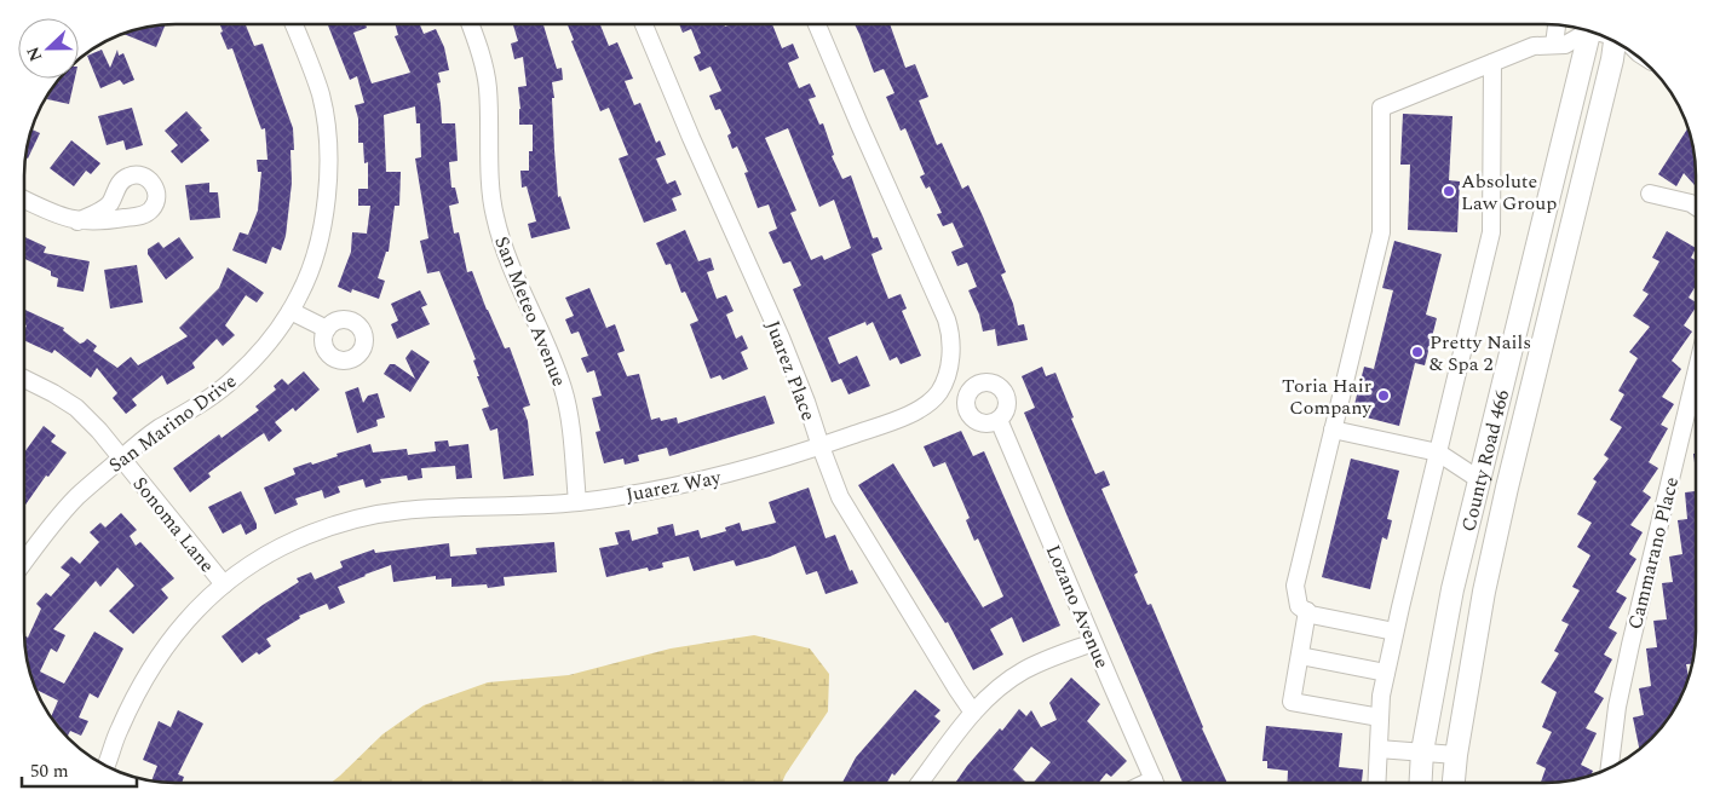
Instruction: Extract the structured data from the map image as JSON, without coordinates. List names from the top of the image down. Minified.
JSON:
{"streets":{"main road":["County Road 466"],"street":["San Meteo Avenue","Juarez Place","San Marino Drive","Juarez Way","Sonoma Lane","Cammarano Place","Lozano Avenue"]},"crossings":[["San Meteo Avenue","Juarez Way"],["Juarez Place","Juarez Way"],["San Marino Drive","Sonoma Lane"],["Juarez Way","Sonoma Lane"]],"places":["Absolute Law Group","Pretty Nails & Spa 2","Toria Hair Company"],"scale_bar":"50 m","north":"left"}
